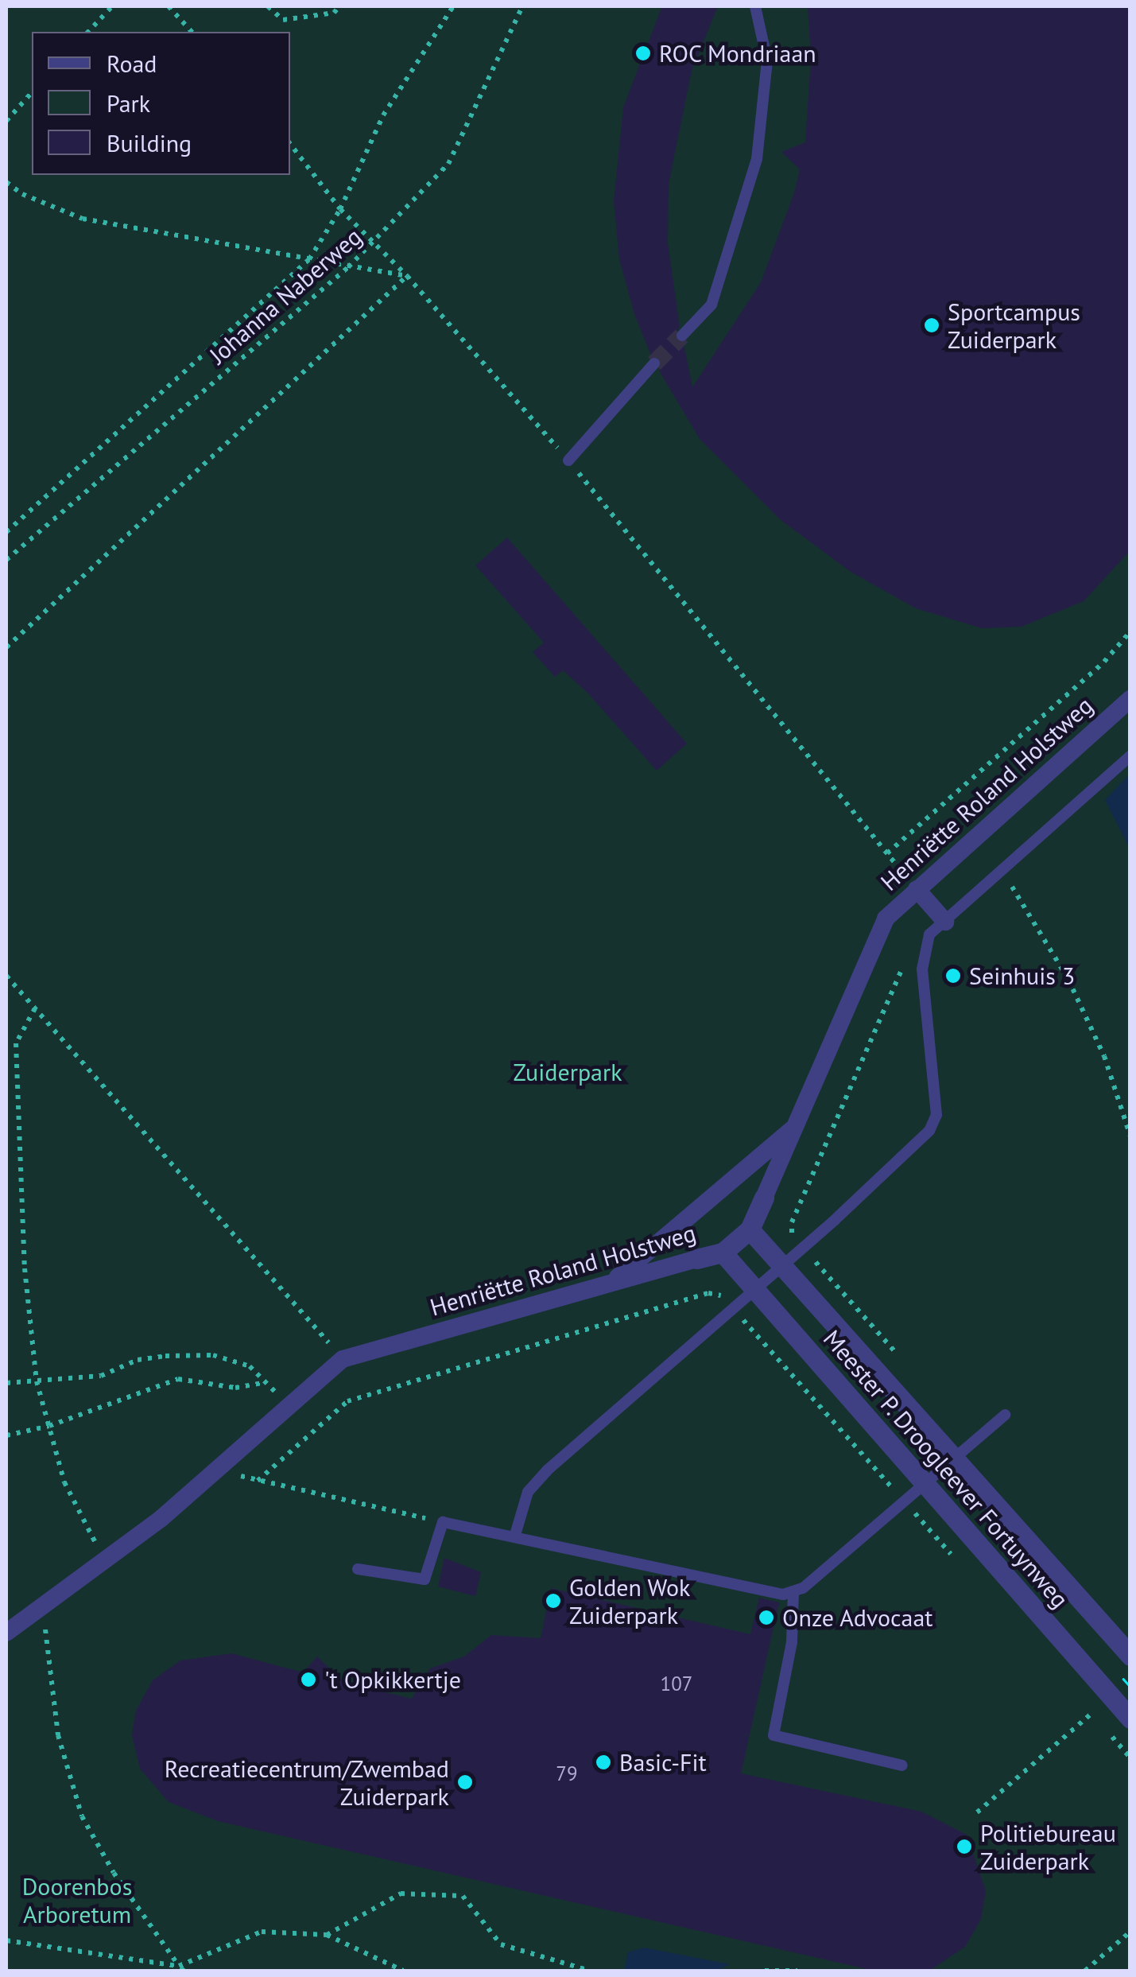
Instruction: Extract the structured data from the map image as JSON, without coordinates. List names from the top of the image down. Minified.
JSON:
{"streets":{"street":["Henriëtte Roland Holstweg","Meester P. Droogleever Fortuynweg"],"path":["Johanna Naberweg"]},"crossings":[["Henriëtte Roland Holstweg","Meester P. Droogleever Fortuynweg"]],"parks":["Zuiderpark","Doorenbos Arboretum"],"places":["ROC Mondriaan","Sportcampus Zuiderpark","Seinhuis 3","Golden Wok Zuiderpark","Onze Advocaat","'t Opkikkertje","Basic-Fit","Recreatiecentrum/Zwembad Zuiderpark","Politiebureau Zuiderpark"],"house_numbers":["107","79"],"legend":["Road","Park","Building"]}
